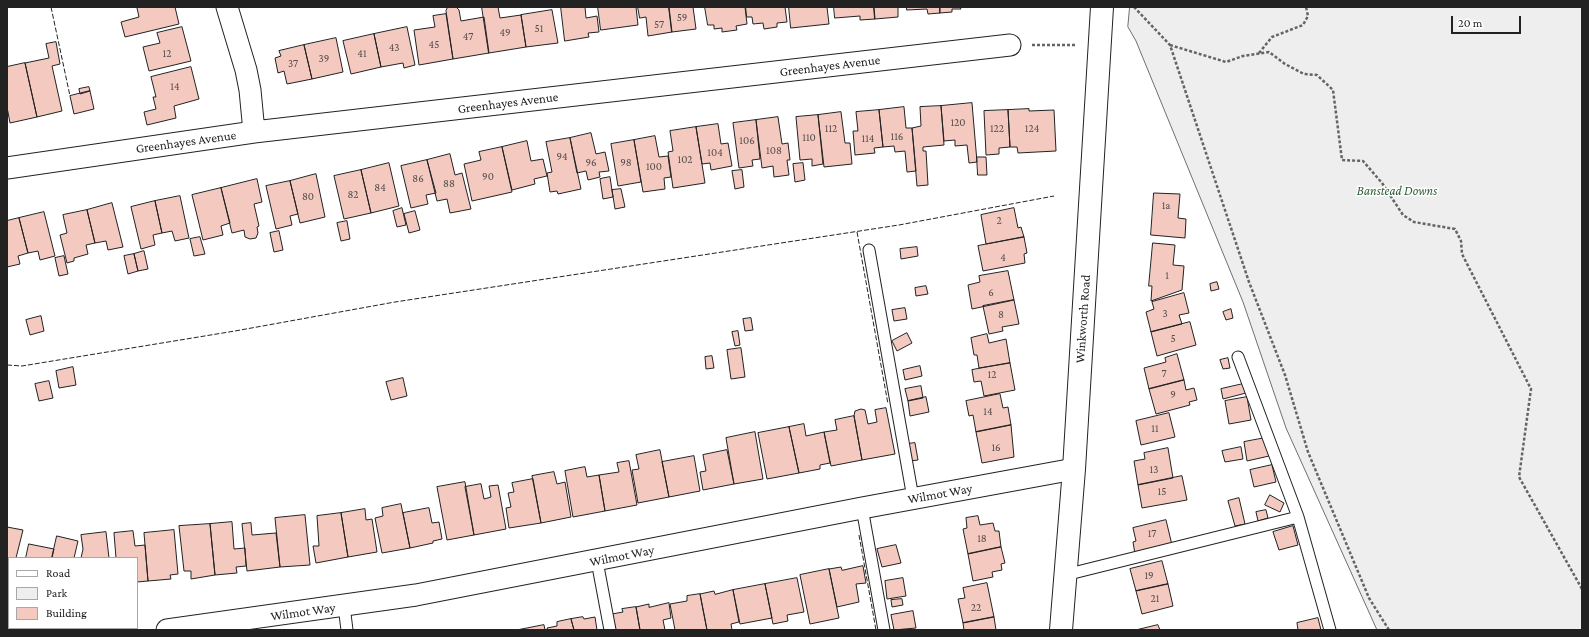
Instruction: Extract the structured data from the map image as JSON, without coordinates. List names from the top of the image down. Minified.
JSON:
{"streets":{"main road":["Winkworth Road"],"street":["Greenhayes Avenue","Wilmot Way"]},"crossings":[["Winkworth Road","Wilmot Way"]],"parks":["Banstead Downs"],"house_numbers":["59","57","51","49","47","45","43","12","41","39","37","14","120","112","122","124","116","110","114","106","108","104","94","102","96","98","100","90","86","88","84","82","80","1a","2","4","1","6","3","8","5","7","12","9","14","11","16","13","15","17","18","19","21","22"],"legend":["Road","Park","Building"],"scale_bar":"20 m"}
